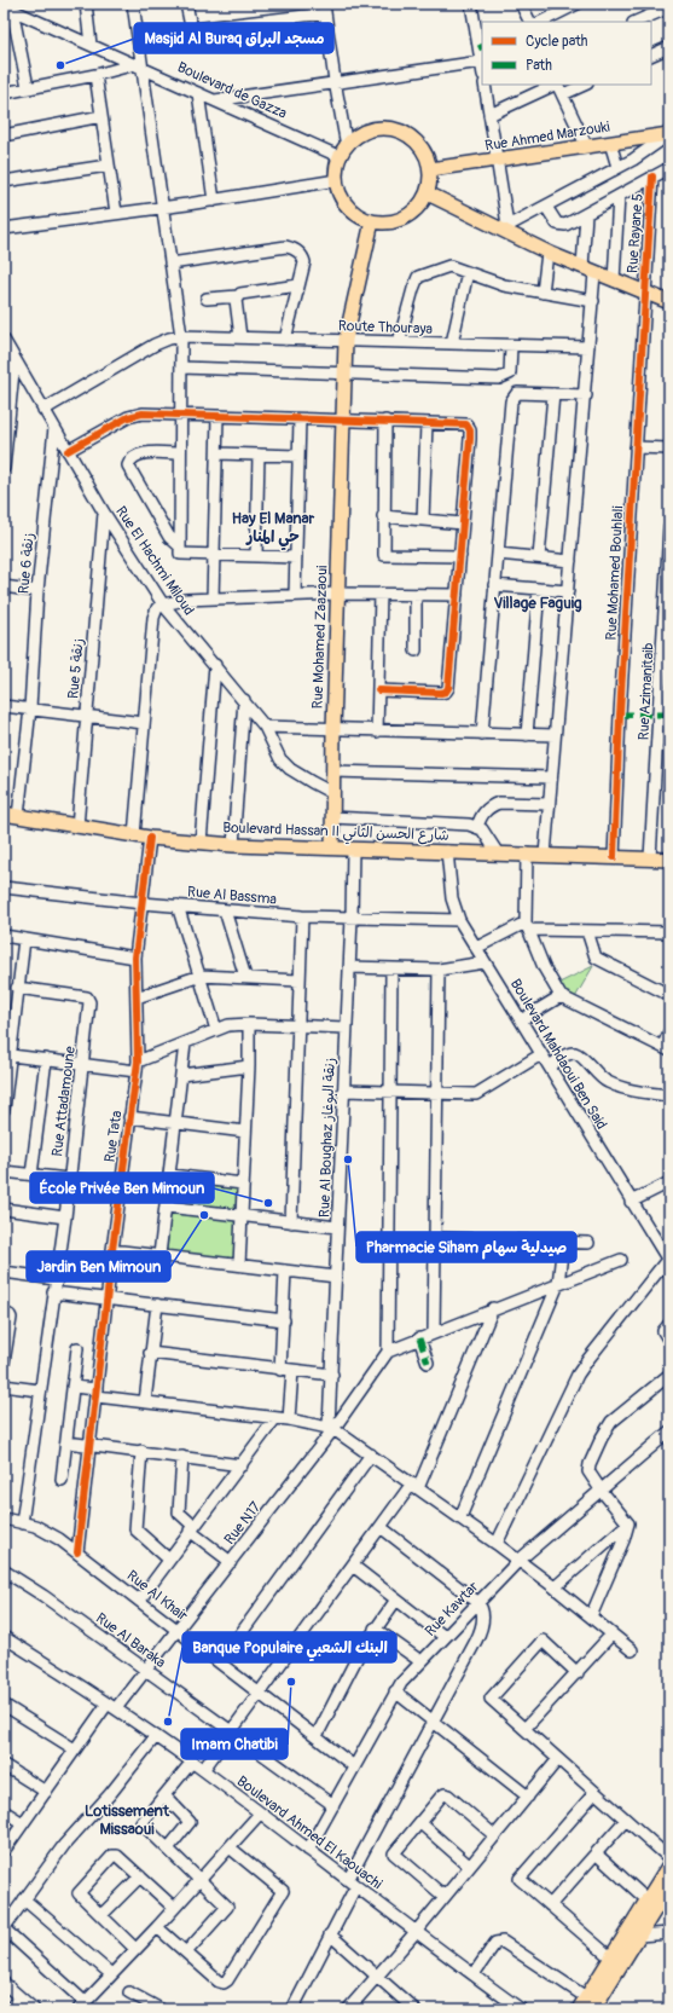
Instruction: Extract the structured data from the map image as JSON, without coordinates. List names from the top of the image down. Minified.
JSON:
{"streets":{"main road":["Rue Ahmed Marzouki","Rue Mohamed Zaazaoui","Boulevard Hassan II شارع الحسن الثاني"],"street":["Boulevard de Gazza","Rue Rayane 5","Route Thouraya","Rue El Hachmi Miloud","Rue 6 زنقة","Rue Mohamed Bouhlali","Rue 5 زنقة","Rue Azimanitaib","Rue Al Bassma","Boulevard Mahdaoui Ben Said","Rue Attadamoune","Rue Tata","Rue Al Boughaz زنقة البوغاز","Rue N17","Rue Al Khair","Rue Kawtar","Rue Al Baraka","Boulevard Ahmed El Kaouachi"]},"crossings":[["Boulevard de Gazza","Rue Ahmed Marzouki"],["Boulevard de Gazza","Rue Mohamed Zaazaoui"],["Rue Ahmed Marzouki","Rue Mohamed Zaazaoui"],["Rue Rayane 5","Rue Mohamed Bouhlali"],["Route Thouraya","Rue El Hachmi Miloud"],["Route Thouraya","Rue Mohamed Zaazaoui"],["Rue El Hachmi Miloud","Rue 6 زنقة"],["Rue El Hachmi Miloud","Rue Mohamed Zaazaoui"],["Rue El Hachmi Miloud","Rue 5 زنقة"],["Rue 6 زنقة","Boulevard Hassan II شارع الحسن الثاني"],["Rue Mohamed Bouhlali","Boulevard Hassan II شارع الحسن الثاني"],["Rue Mohamed Zaazaoui","Boulevard Hassan II شارع الحسن الثاني"],["Rue 5 زنقة","Boulevard Hassan II شارع الحسن الثاني"],["Rue Azimanitaib","Boulevard Hassan II شارع الحسن الثاني"],["Boulevard Hassan II شارع الحسن الثاني","Boulevard Mahdaoui Ben Said"],["Boulevard Hassan II شارع الحسن الثاني","Rue Tata"],["Boulevard Hassan II شارع الحسن الثاني","Rue Al Boughaz زنقة البوغاز"],["Rue Al Bassma","Boulevard Mahdaoui Ben Said"],["Rue Al Bassma","Rue Tata"],["Rue Al Bassma","Rue Al Boughaz زنقة البوغاز"],["Rue Attadamoune","Rue Al Khair"],["Rue Tata","Rue Al Khair"],["Rue Al Boughaz زنقة البوغاز","Rue N17"],["Rue N17","Rue Al Khair"],["Rue N17","Rue Al Baraka"],["Rue N17","Boulevard Ahmed El Kaouachi"],["Rue Al Khair","Rue Kawtar"],["Rue Kawtar","Rue Al Baraka"],["Rue Kawtar","Boulevard Ahmed El Kaouachi"]],"districts":["Hay El Manar حي المنار","Village Faguig","Lotissement Missaoui"],"places":["Masjid Al Buraq مسجد البراق","Pharmacie Siham صيدلية سهام","École Privée Ben Mimoun","Jardin Ben Mimoun","Imam Chatibi","Banque Populaire البنك الشعبي"],"legend":["Cycle path","Path"]}
